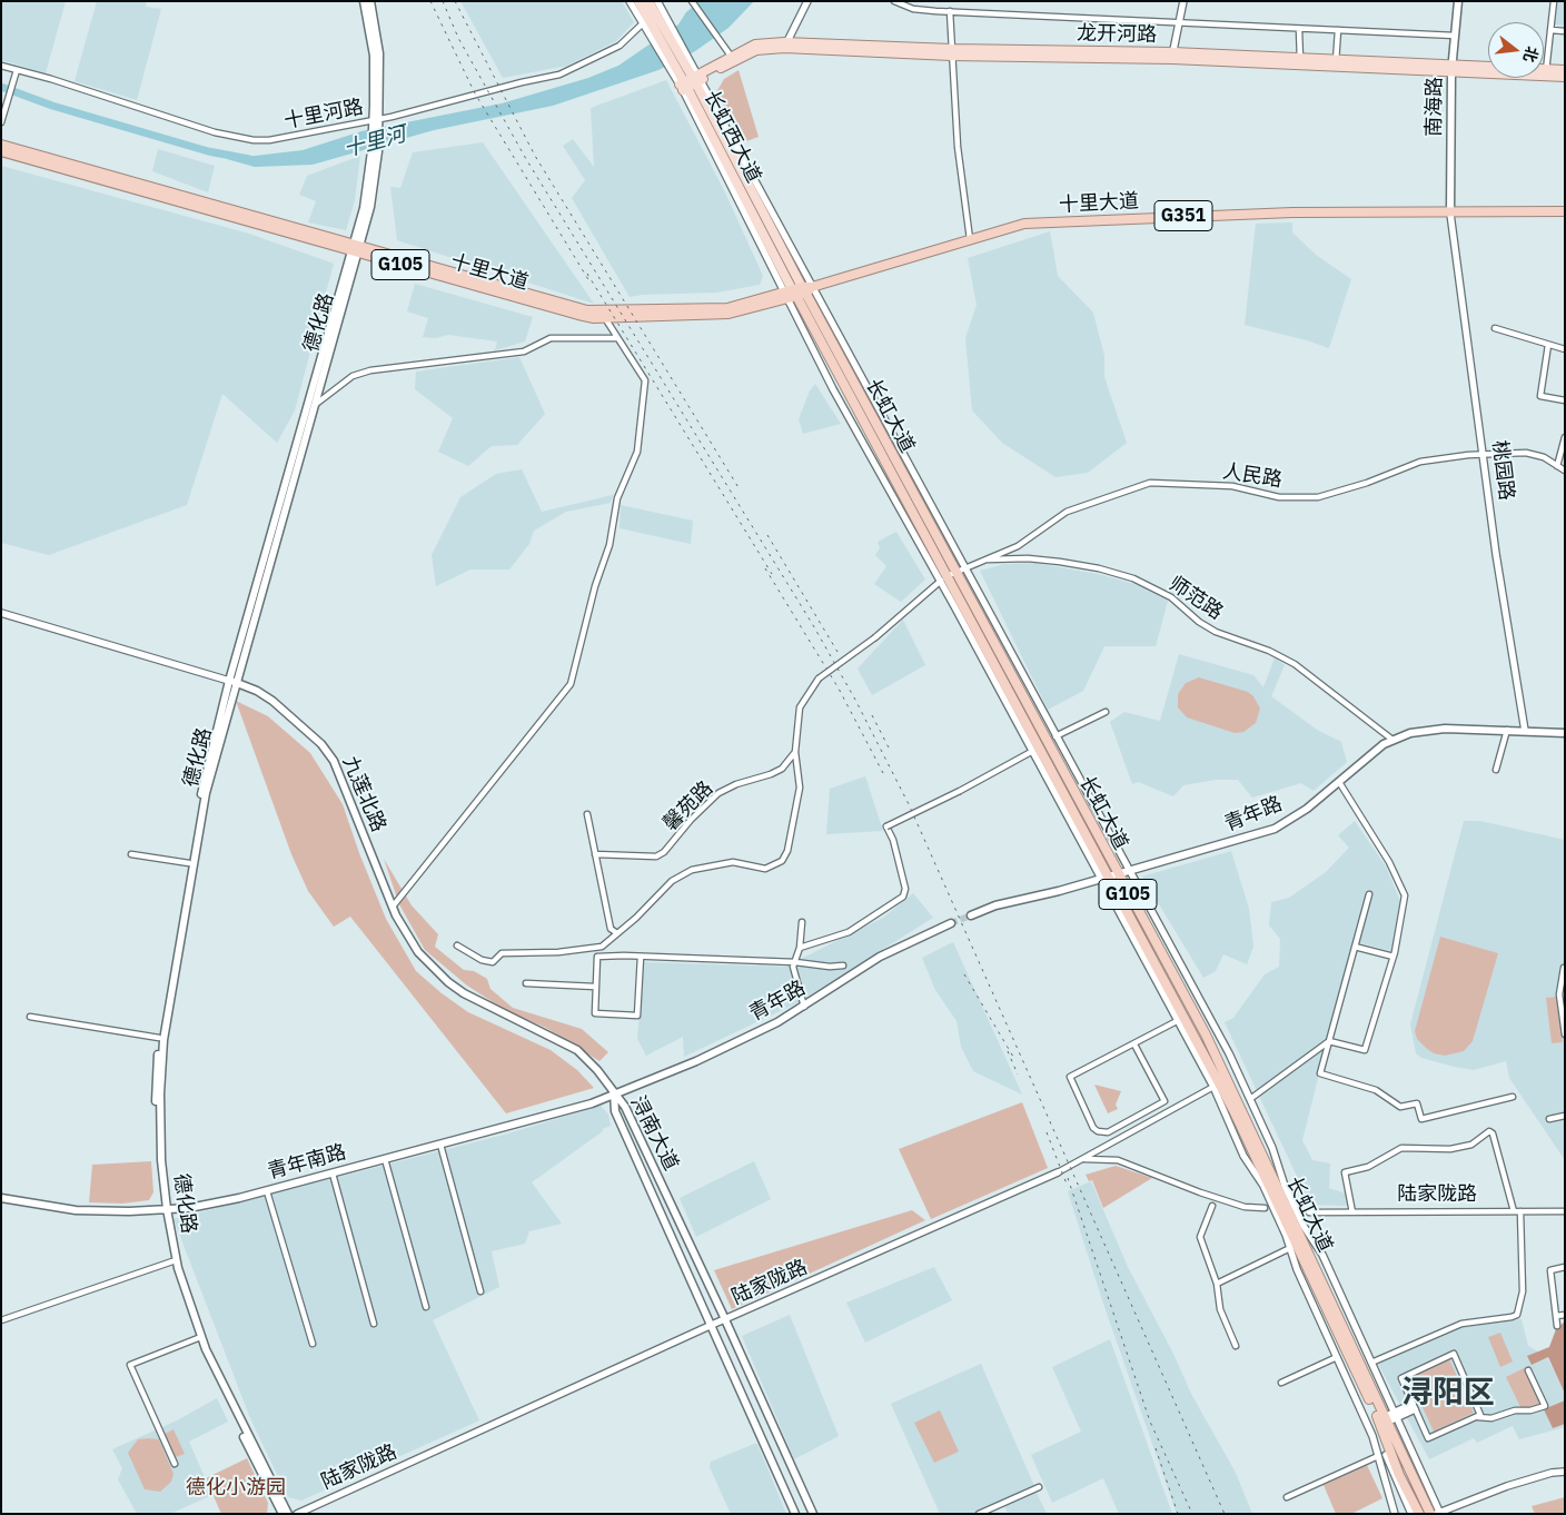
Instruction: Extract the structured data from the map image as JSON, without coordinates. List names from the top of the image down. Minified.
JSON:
{"streets":{"highway":["十里大道","G351","G105","长虹大道"],"main road":["龙开河路","南海路","长虹西大道","德化路","九莲北路","青年路","浔南大道","青年南路"],"street":["十里河路","桃园路","人民路","师范路","馨苑路","陆家陇路"]},"crossings":[["龙开河路","南海路"],["龙开河路","长虹西大道"],["南海路","十里大道"],["南海路","桃园路"],["十里河路","长虹西大道"],["十里河路","德化路"],["长虹西大道","十里大道"],["长虹西大道","长虹大道"],["十里大道","德化路"],["十里大道","长虹大道"],["十里大道","桃园路"],["德化路","九莲北路"],["德化路","青年南路"],["长虹大道","人民路"],["长虹大道","青年路"],["桃园路","人民路"],["桃园路","青年路"],["人民路","师范路"],["人民路","馨苑路"],["师范路","青年路"],["九莲北路","青年路"],["九莲北路","浔南大道"],["九莲北路","青年南路"],["青年路","浔南大道"],["青年路","青年南路"],["浔南大道","青年南路"],["浔南大道","陆家陇路"]],"districts":["浔阳区"],"water":["十里河"],"parks":["德化小游园"],"north":"right"}
